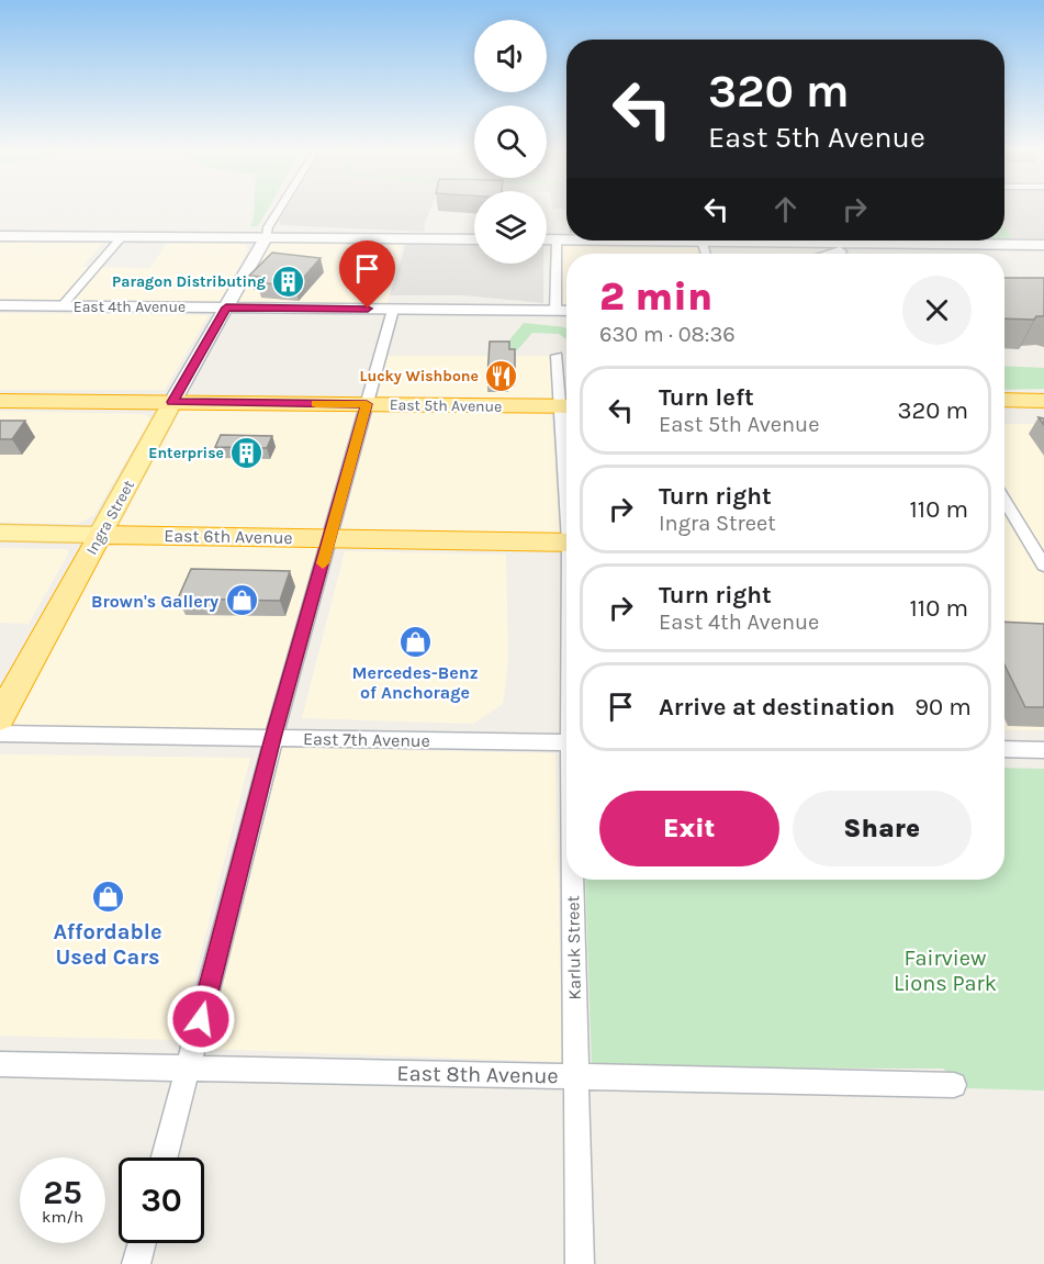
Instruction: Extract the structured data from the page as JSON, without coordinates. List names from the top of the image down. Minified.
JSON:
{"streets":{"highway":["East 5th Avenue","Ingra Street","East 6th Avenue"],"main road":["East 4th Avenue"],"street":["East 7th Avenue","Karluk Street","East 8th Avenue"]},"crossings":[["East 4th Avenue","Ingra Street"],["East 5th Avenue","Ingra Street"],["Ingra Street","East 6th Avenue"],["Karluk Street","East 8th Avenue"]],"parks":["Fairview Lions Park"],"places":{"building":["Paragon Distributing","Enterprise"],"restaurant":["Lucky Wishbone"],"shop":["Brown's Gallery","Mercedes-Benz of Anchorage","Affordable Used Cars"]},"page":{"turn":["320 m","East 5th Avenue"],"heading":["2 min","630 m · 08:36"],"list":[{"name":"Turn left","note":"East 5th Avenue","value":"320 m"},{"name":"Turn right","note":"Ingra Street","value":"110 m"},{"name":"Turn right","note":"East 4th Avenue","value":"110 m"},{"name":"Arrive at destination","value":"90 m"}],"buttons":["Exit","Share"],"speed":"25 km/h","limit":"30"}}
